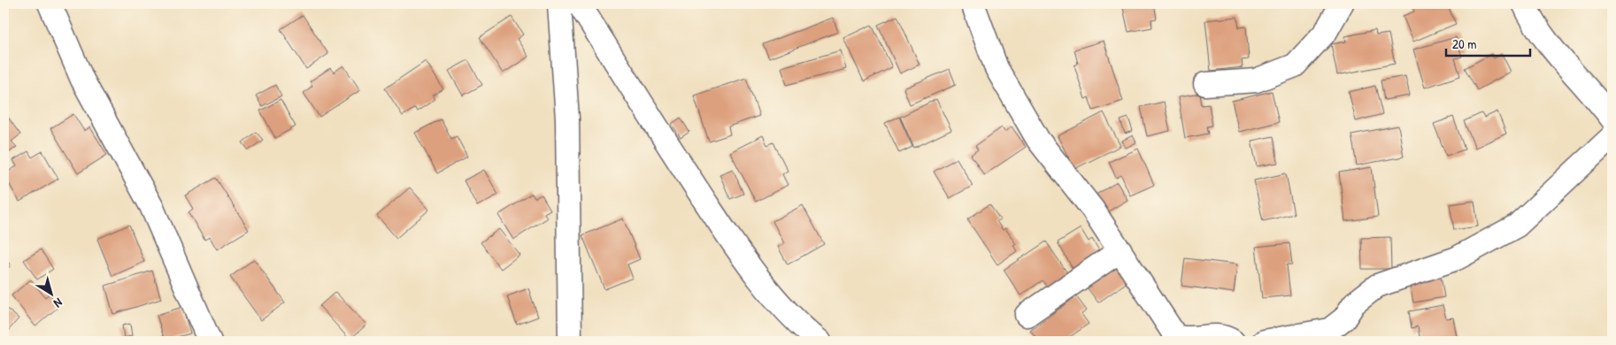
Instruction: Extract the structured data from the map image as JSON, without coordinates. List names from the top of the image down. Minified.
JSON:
{"scale_bar":"20 m","north":"bottom right"}
